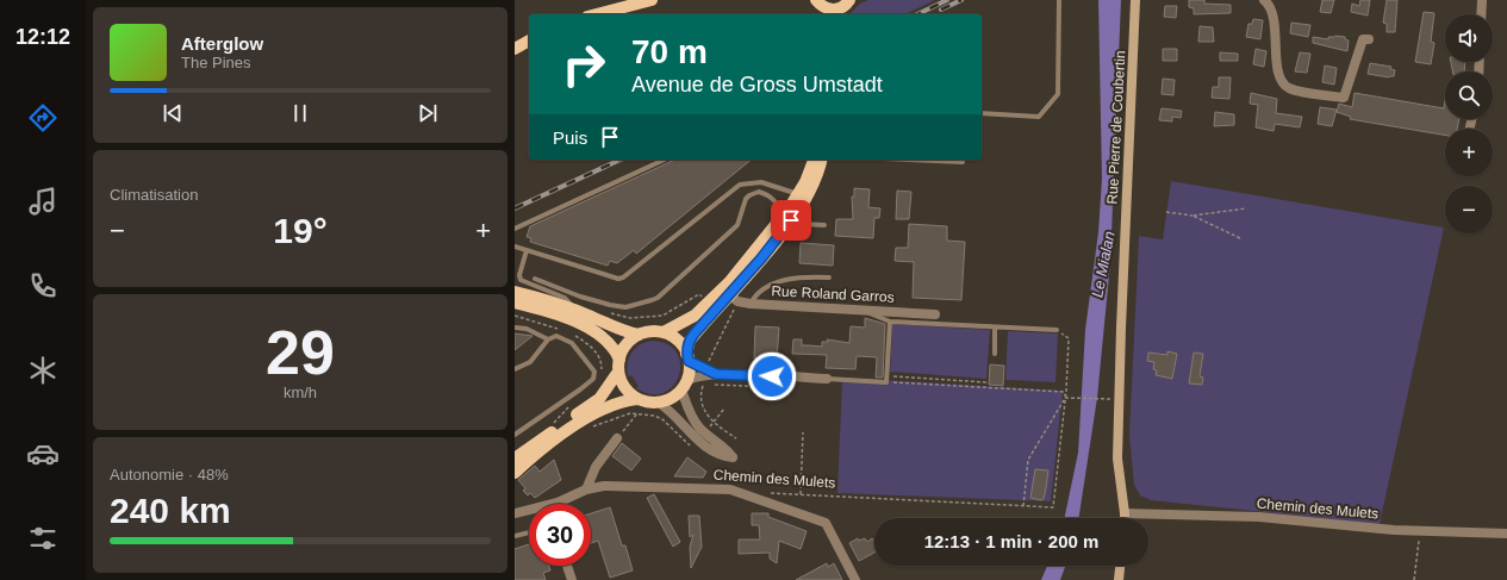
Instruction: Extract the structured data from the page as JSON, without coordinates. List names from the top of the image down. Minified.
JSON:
{"streets":{"street":["Rue Pierre de Coubertin","Rue Roland Garros","Chemin des Mulets"]},"crossings":[["Rue Pierre de Coubertin","Chemin des Mulets"]],"water":["Le Mialan"],"page":{"tabs":"12:12","map_buttons":["+","−"],"turn":["70 m","Avenue de Gross Umstadt"],"song":["Afterglow","The Pines"],"then":"Puis","tile":["Climatisation",["29","km/h"],["Autonomie · 48%","240 km"]],"heat":["−","19°","+"],"limit":"30","trip":"12:13 · 1 min · 200 m"}}
